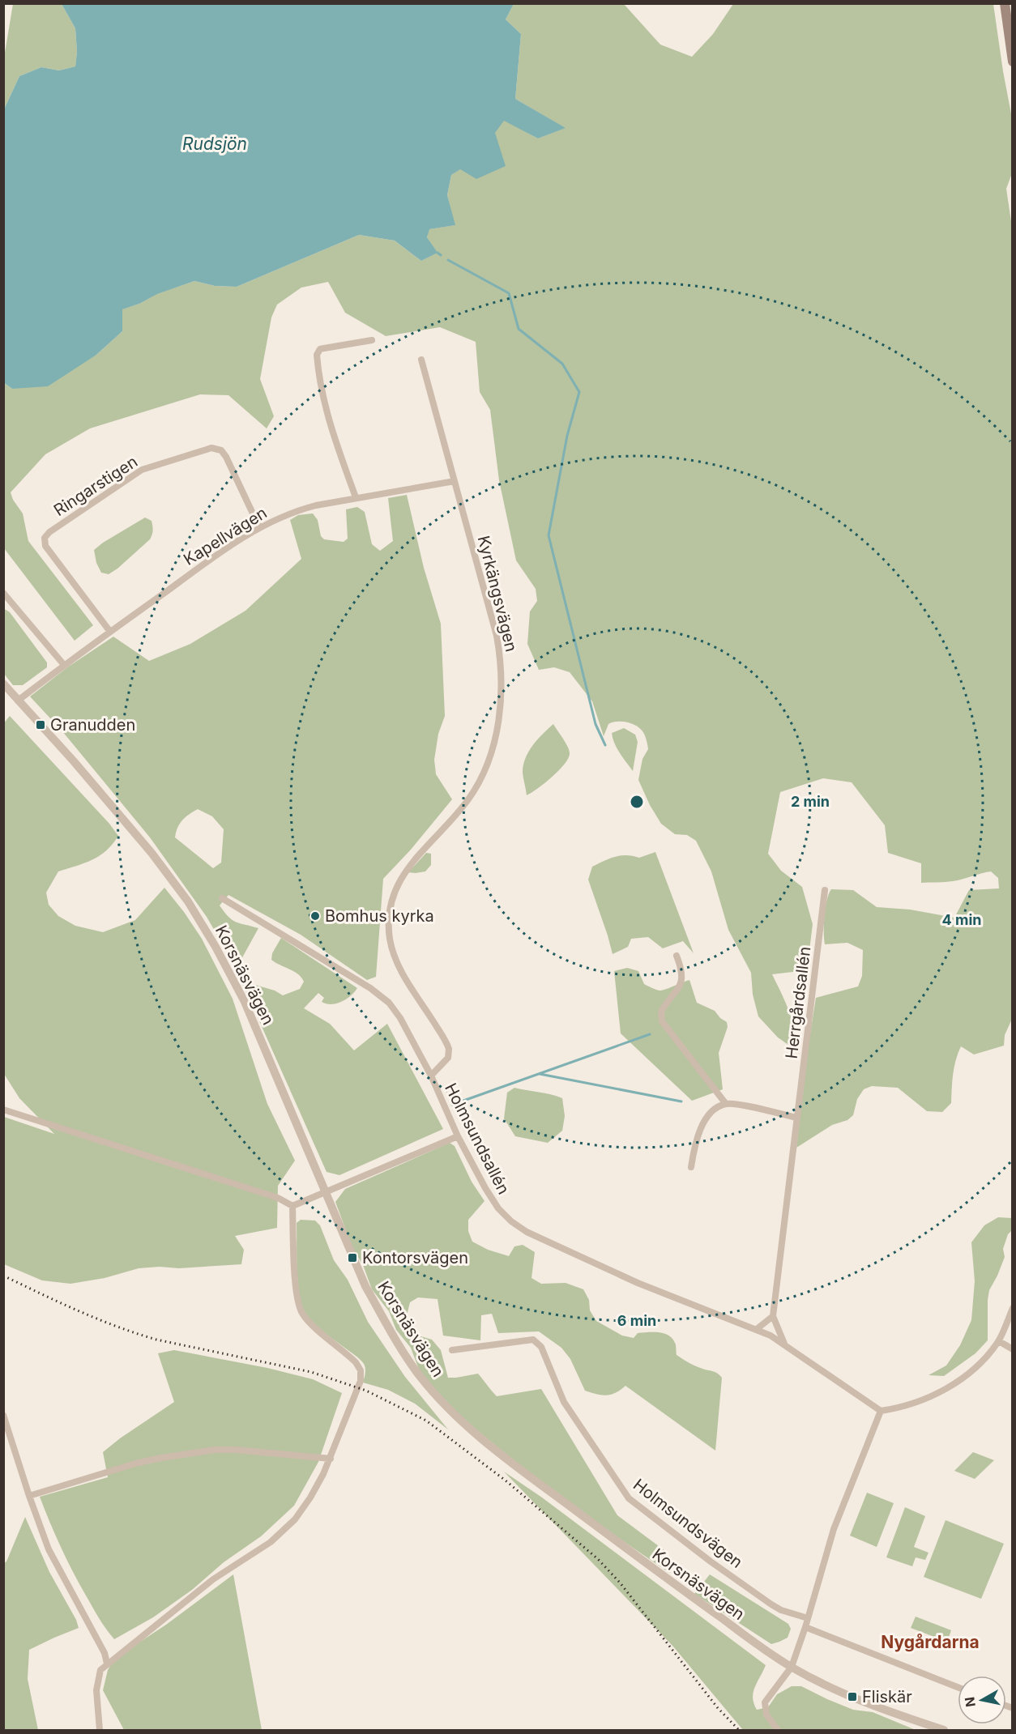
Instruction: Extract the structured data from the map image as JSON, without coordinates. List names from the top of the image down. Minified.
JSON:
{"streets":{"street":["Ringarstigen","Kapellvägen","Kyrkängsvägen","Korsnäsvägen","Herrgårdsallén","Holmsundsallén","Holmsundsvägen"]},"crossings":[["Ringarstigen","Kapellvägen"],["Kapellvägen","Kyrkängsvägen"],["Kapellvägen","Korsnäsvägen"],["Kyrkängsvägen","Holmsundsallén"]],"districts":["Nygårdarna"],"water":["Rudsjön"],"places":{"transit":["Granudden","Kontorsvägen","Fliskär"],"other":["Bomhus kyrka"]},"north":"left","rings":["2 min","4 min","6 min"]}
